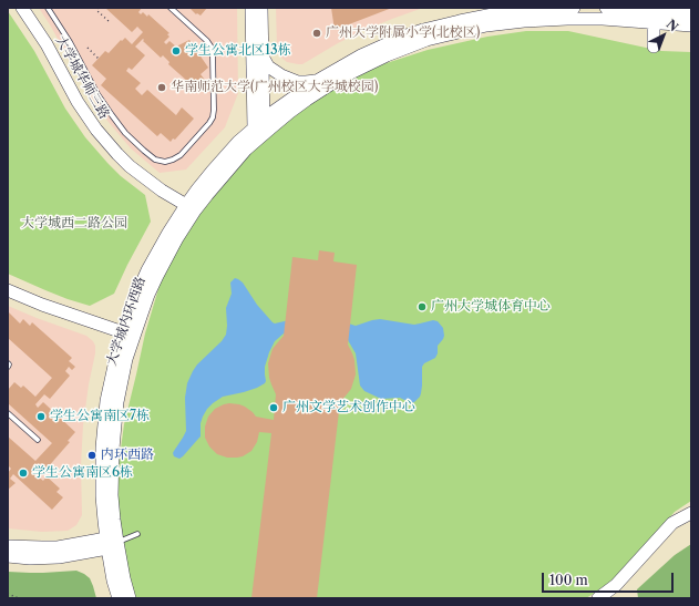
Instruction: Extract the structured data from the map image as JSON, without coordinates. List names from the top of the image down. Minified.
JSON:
{"streets":{"main road":["大学城华师三路","大学城内环西路"]},"crossings":[["大学城华师三路","大学城内环西路"]],"parks":["大学城西二路公园"],"places":["广州大学附属小学(北校区)","学生公寓北区13栋","华南师范大学(广州校区大学城校园)","广州大学城体育中心","广州文学艺术创作中心","学生公寓南区7栋","内环西路","学生公寓南区6栋"],"scale_bar":"100 m","north":"top right"}
